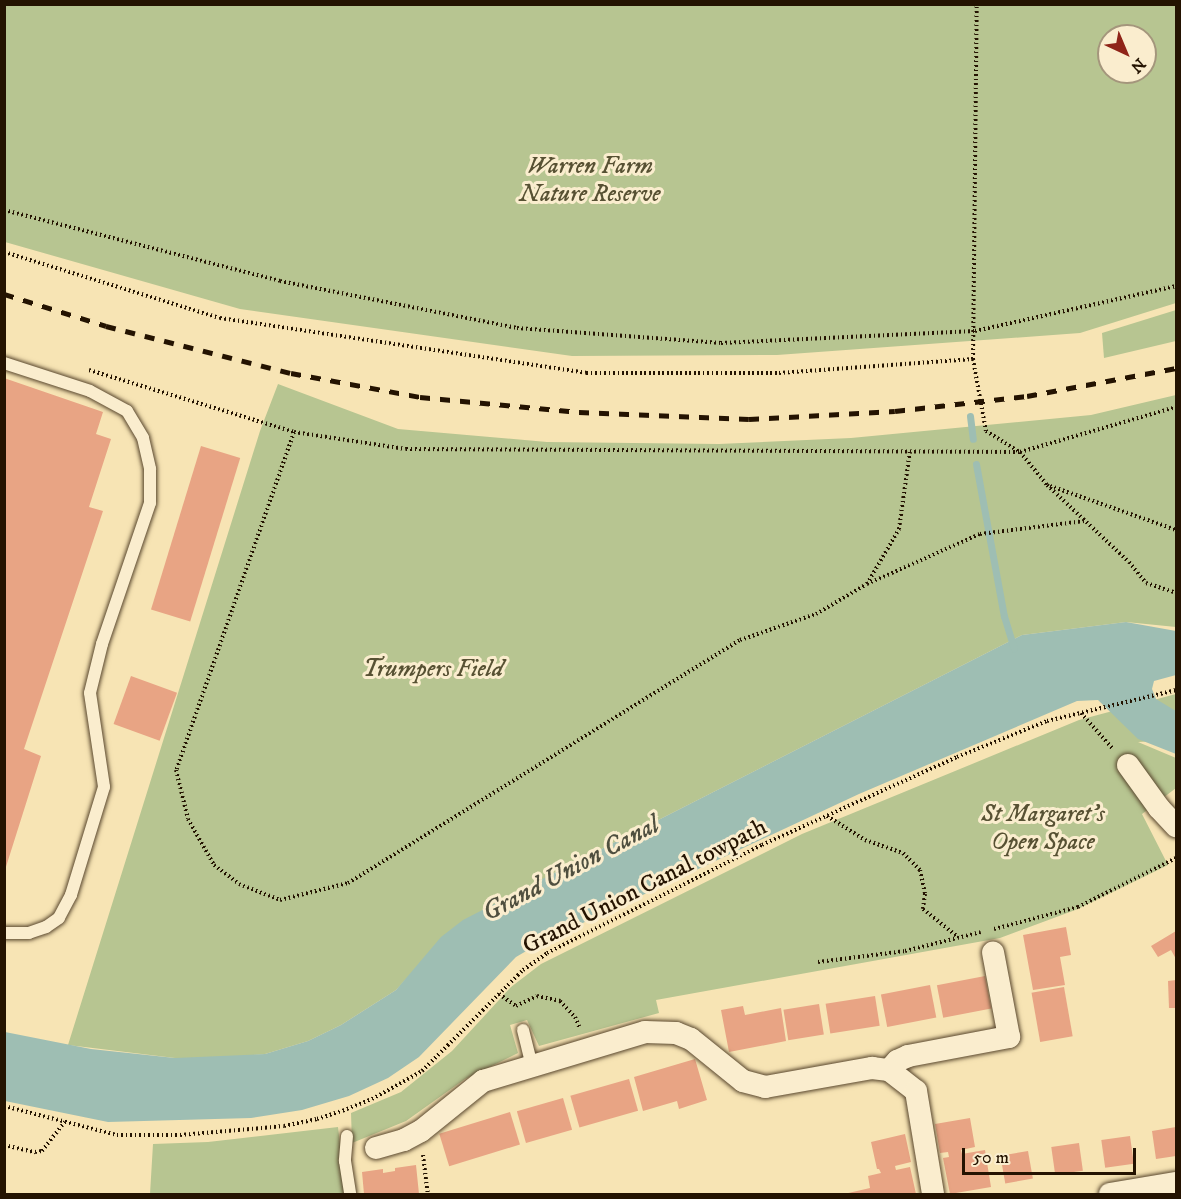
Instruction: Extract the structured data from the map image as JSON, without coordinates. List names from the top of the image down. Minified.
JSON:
{"streets":{"path":["Grand Union Canal towpath"]},"water":["Grand Union Canal"],"parks":["Warren Farm Nature Reserve","Trumpers Field","St Margaret's Open Space"],"scale_bar":"50 m","north":"bottom right"}
